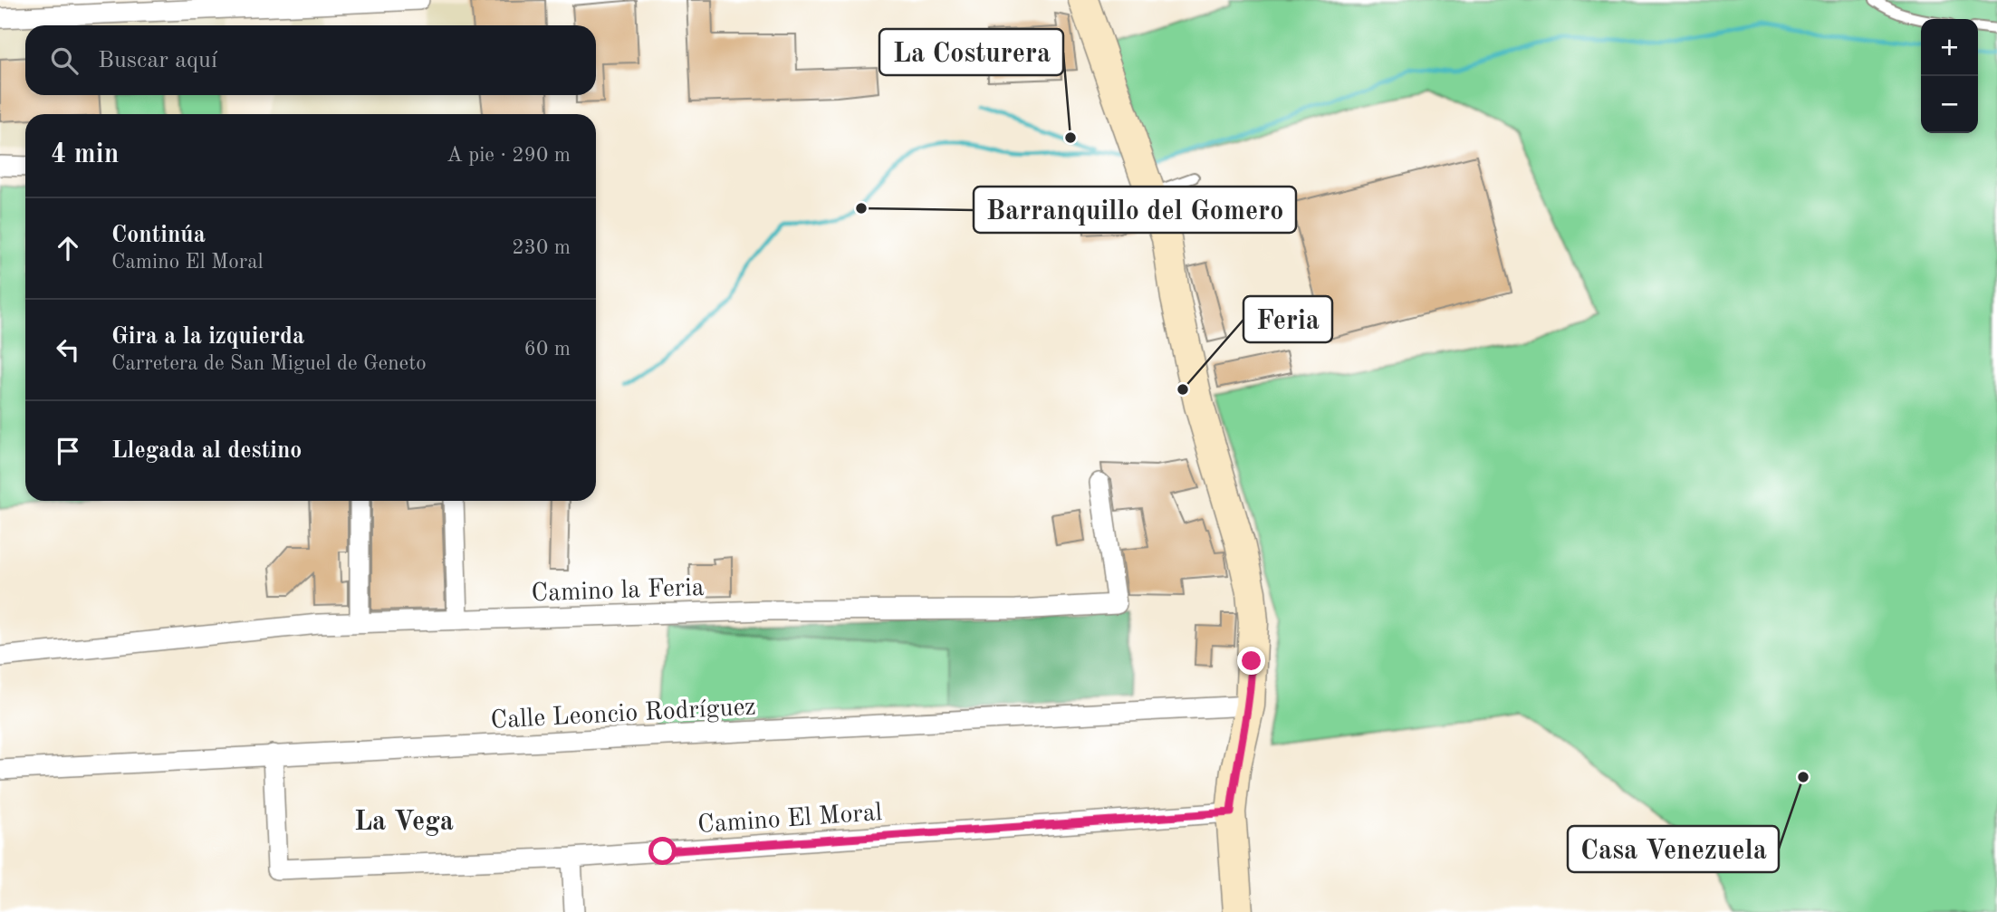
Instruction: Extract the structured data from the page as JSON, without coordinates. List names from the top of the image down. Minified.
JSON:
{"streets":{"street":["Camino la Feria","Calle Leoncio Rodríguez","Camino El Moral"]},"crossings":[["Calle Leoncio Rodríguez","Camino El Moral"]],"districts":["La Vega"],"places":["La Costurera","Barranquillo del Gomero","Feria","Casa Venezuela"],"page":{"map_buttons":["+","−"],"search":"Buscar aquí","heading":["4 min","A pie · 290 m"],"list":[["Continúa","Camino El Moral","230 m"],["Gira a la izquierda","Carretera de San Miguel de Geneto","60 m"],"Llegada al destino"]}}
